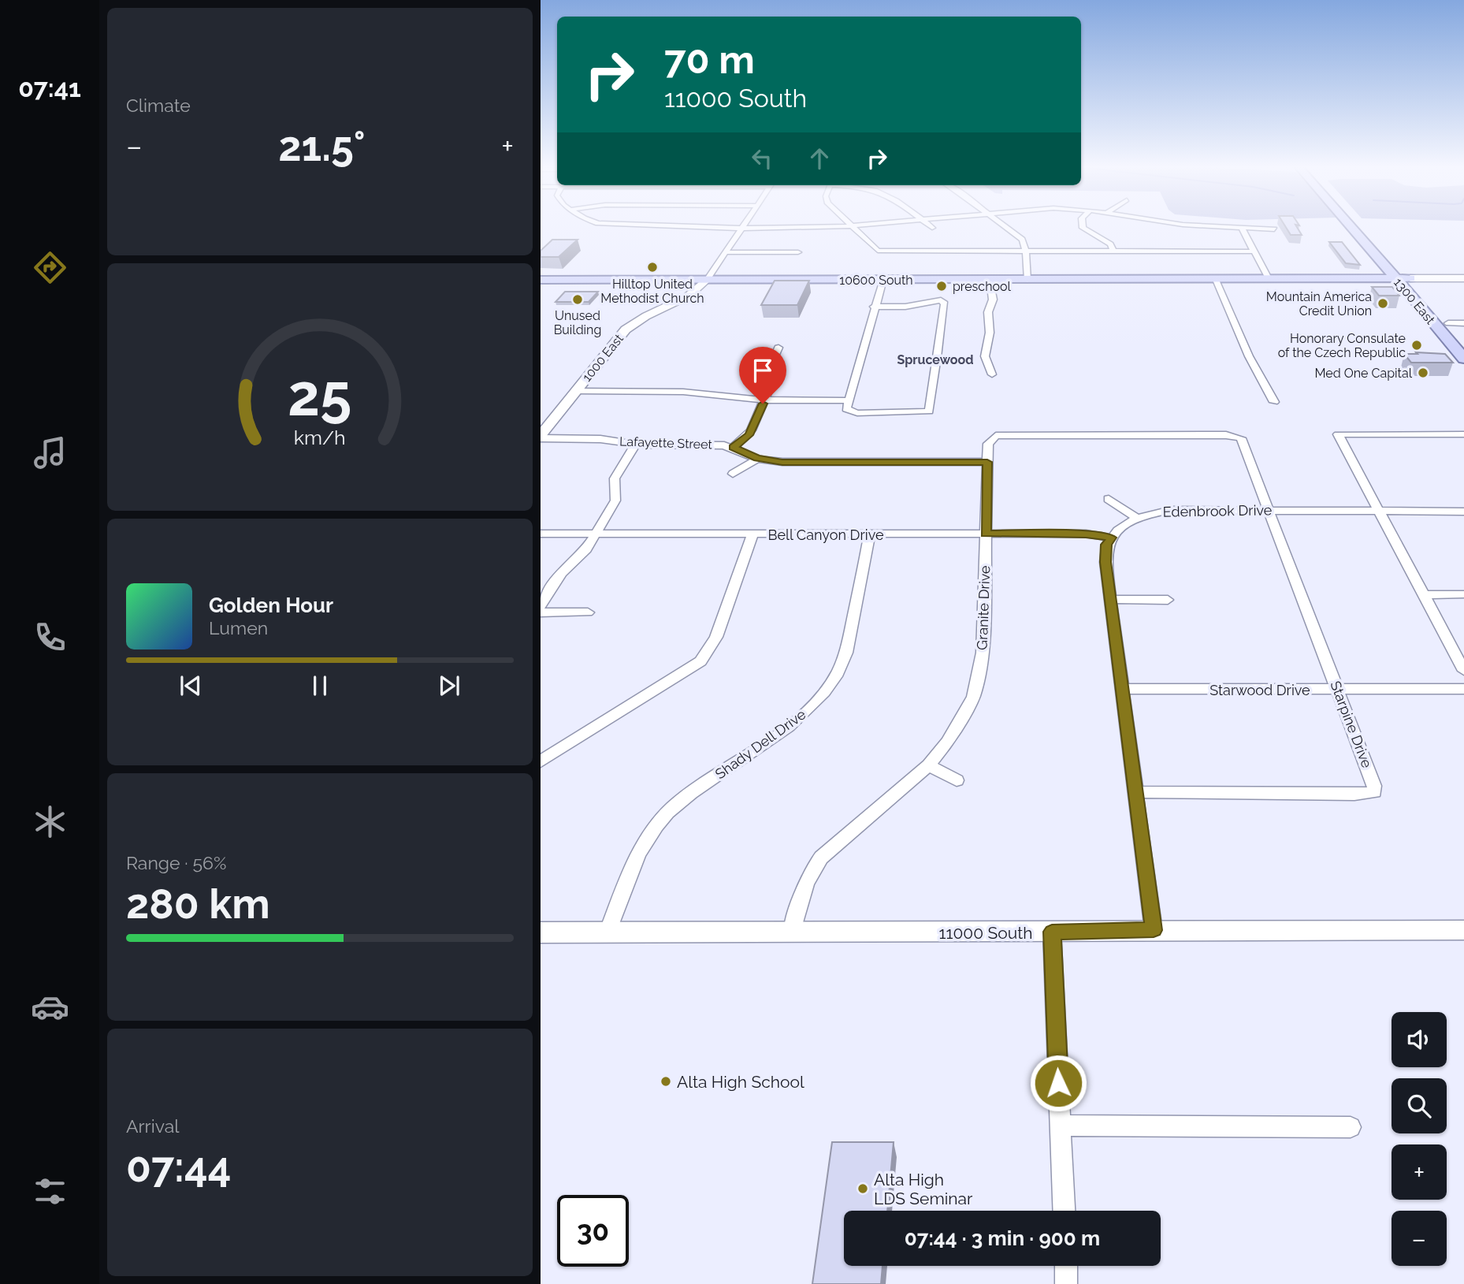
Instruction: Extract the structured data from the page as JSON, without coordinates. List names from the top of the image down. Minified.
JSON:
{"streets":{"main road":["10600 South","1300 East"],"street":["1000 East","Lafayette Street","Edenbrook Drive","Bell Canyon Drive","Granite Drive","Starwood Drive","Starpine Drive","Shady Dell Drive","11000 South"]},"crossings":[["10600 South","1300 East"],["10600 South","1000 East"],["1000 East","Lafayette Street"],["Lafayette Street","Granite Drive"],["Edenbrook Drive","Bell Canyon Drive"],["Edenbrook Drive","Starpine Drive"],["Bell Canyon Drive","Granite Drive"],["Bell Canyon Drive","Shady Dell Drive"],["Granite Drive","Starpine Drive"],["Granite Drive","11000 South"],["Starwood Drive","Starpine Drive"],["Shady Dell Drive","11000 South"]],"districts":["Sprucewood"],"places":["Hilltop United Methodist Church","preschool","Unused Building","Mountain America Credit Union","Honorary Consulate of the Czech Republic","Med One Capital","Alta High School","Alta High LDS Seminar"],"page":{"tabs":"07:41","tile":["Climate",["Range · 56%","280 km"],["Arrival","07:44"]],"turn":["70 m","11000 South"],"heat":["−","21.5°","+"],"song":["Golden Hour","Lumen"],"map_buttons":["+","−"],"limit":"30","trip":"07:44 · 3 min · 900 m","gauge":["25","km/h"]}}
